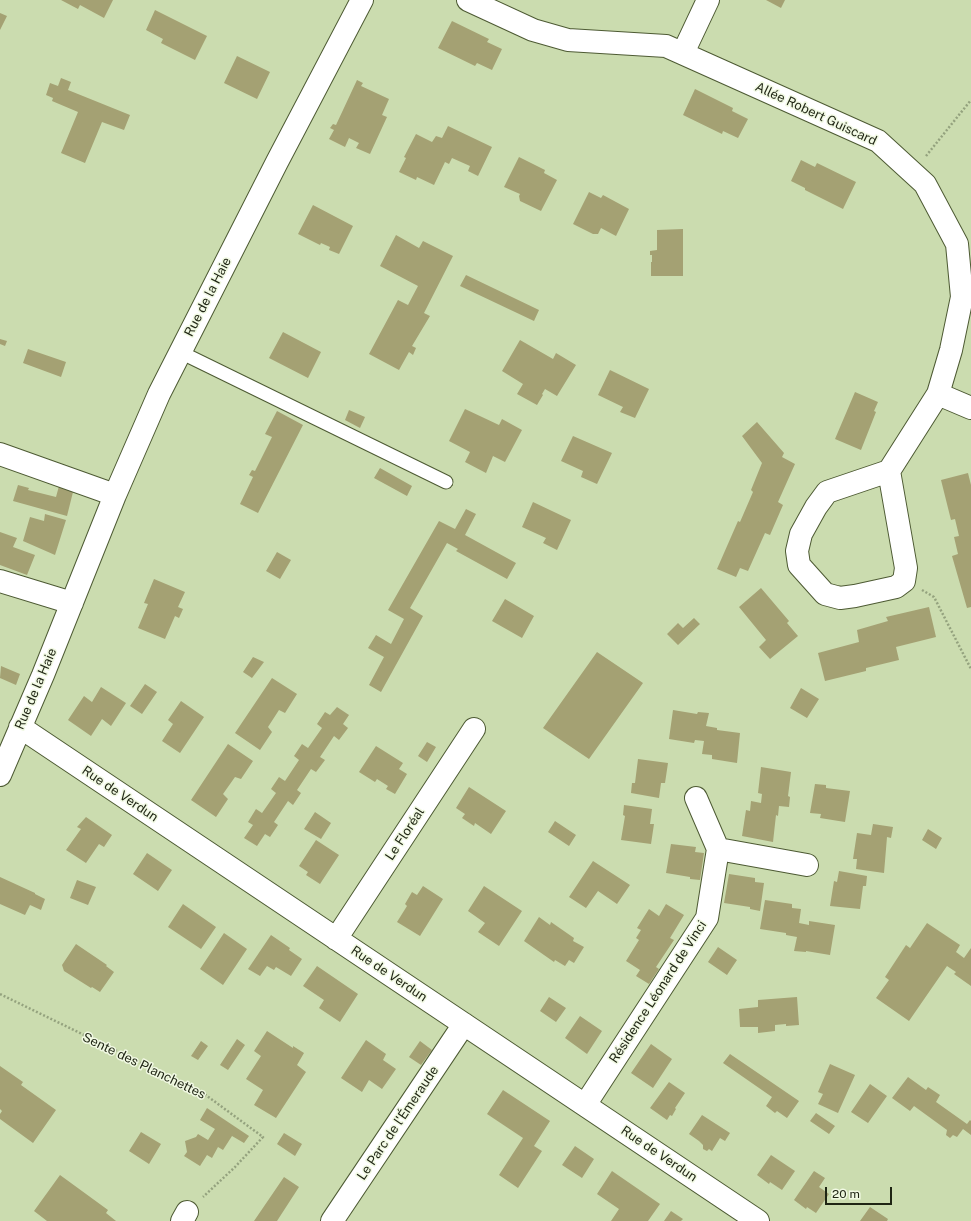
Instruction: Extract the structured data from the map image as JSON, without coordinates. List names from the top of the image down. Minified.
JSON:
{"streets":{"street":["Allée Robert Guiscard","Rue de la Haie","Rue de Verdun","Le Floréal","Résidence Léonard de Vinci","Le Parc de l'Émeraude"],"path":["Sente des Planchettes"]},"crossings":[["Rue de la Haie","Rue de Verdun"],["Rue de Verdun","Le Floréal"],["Rue de Verdun","Résidence Léonard de Vinci"],["Rue de Verdun","Le Parc de l'Émeraude"]],"scale_bar":"20 m"}
